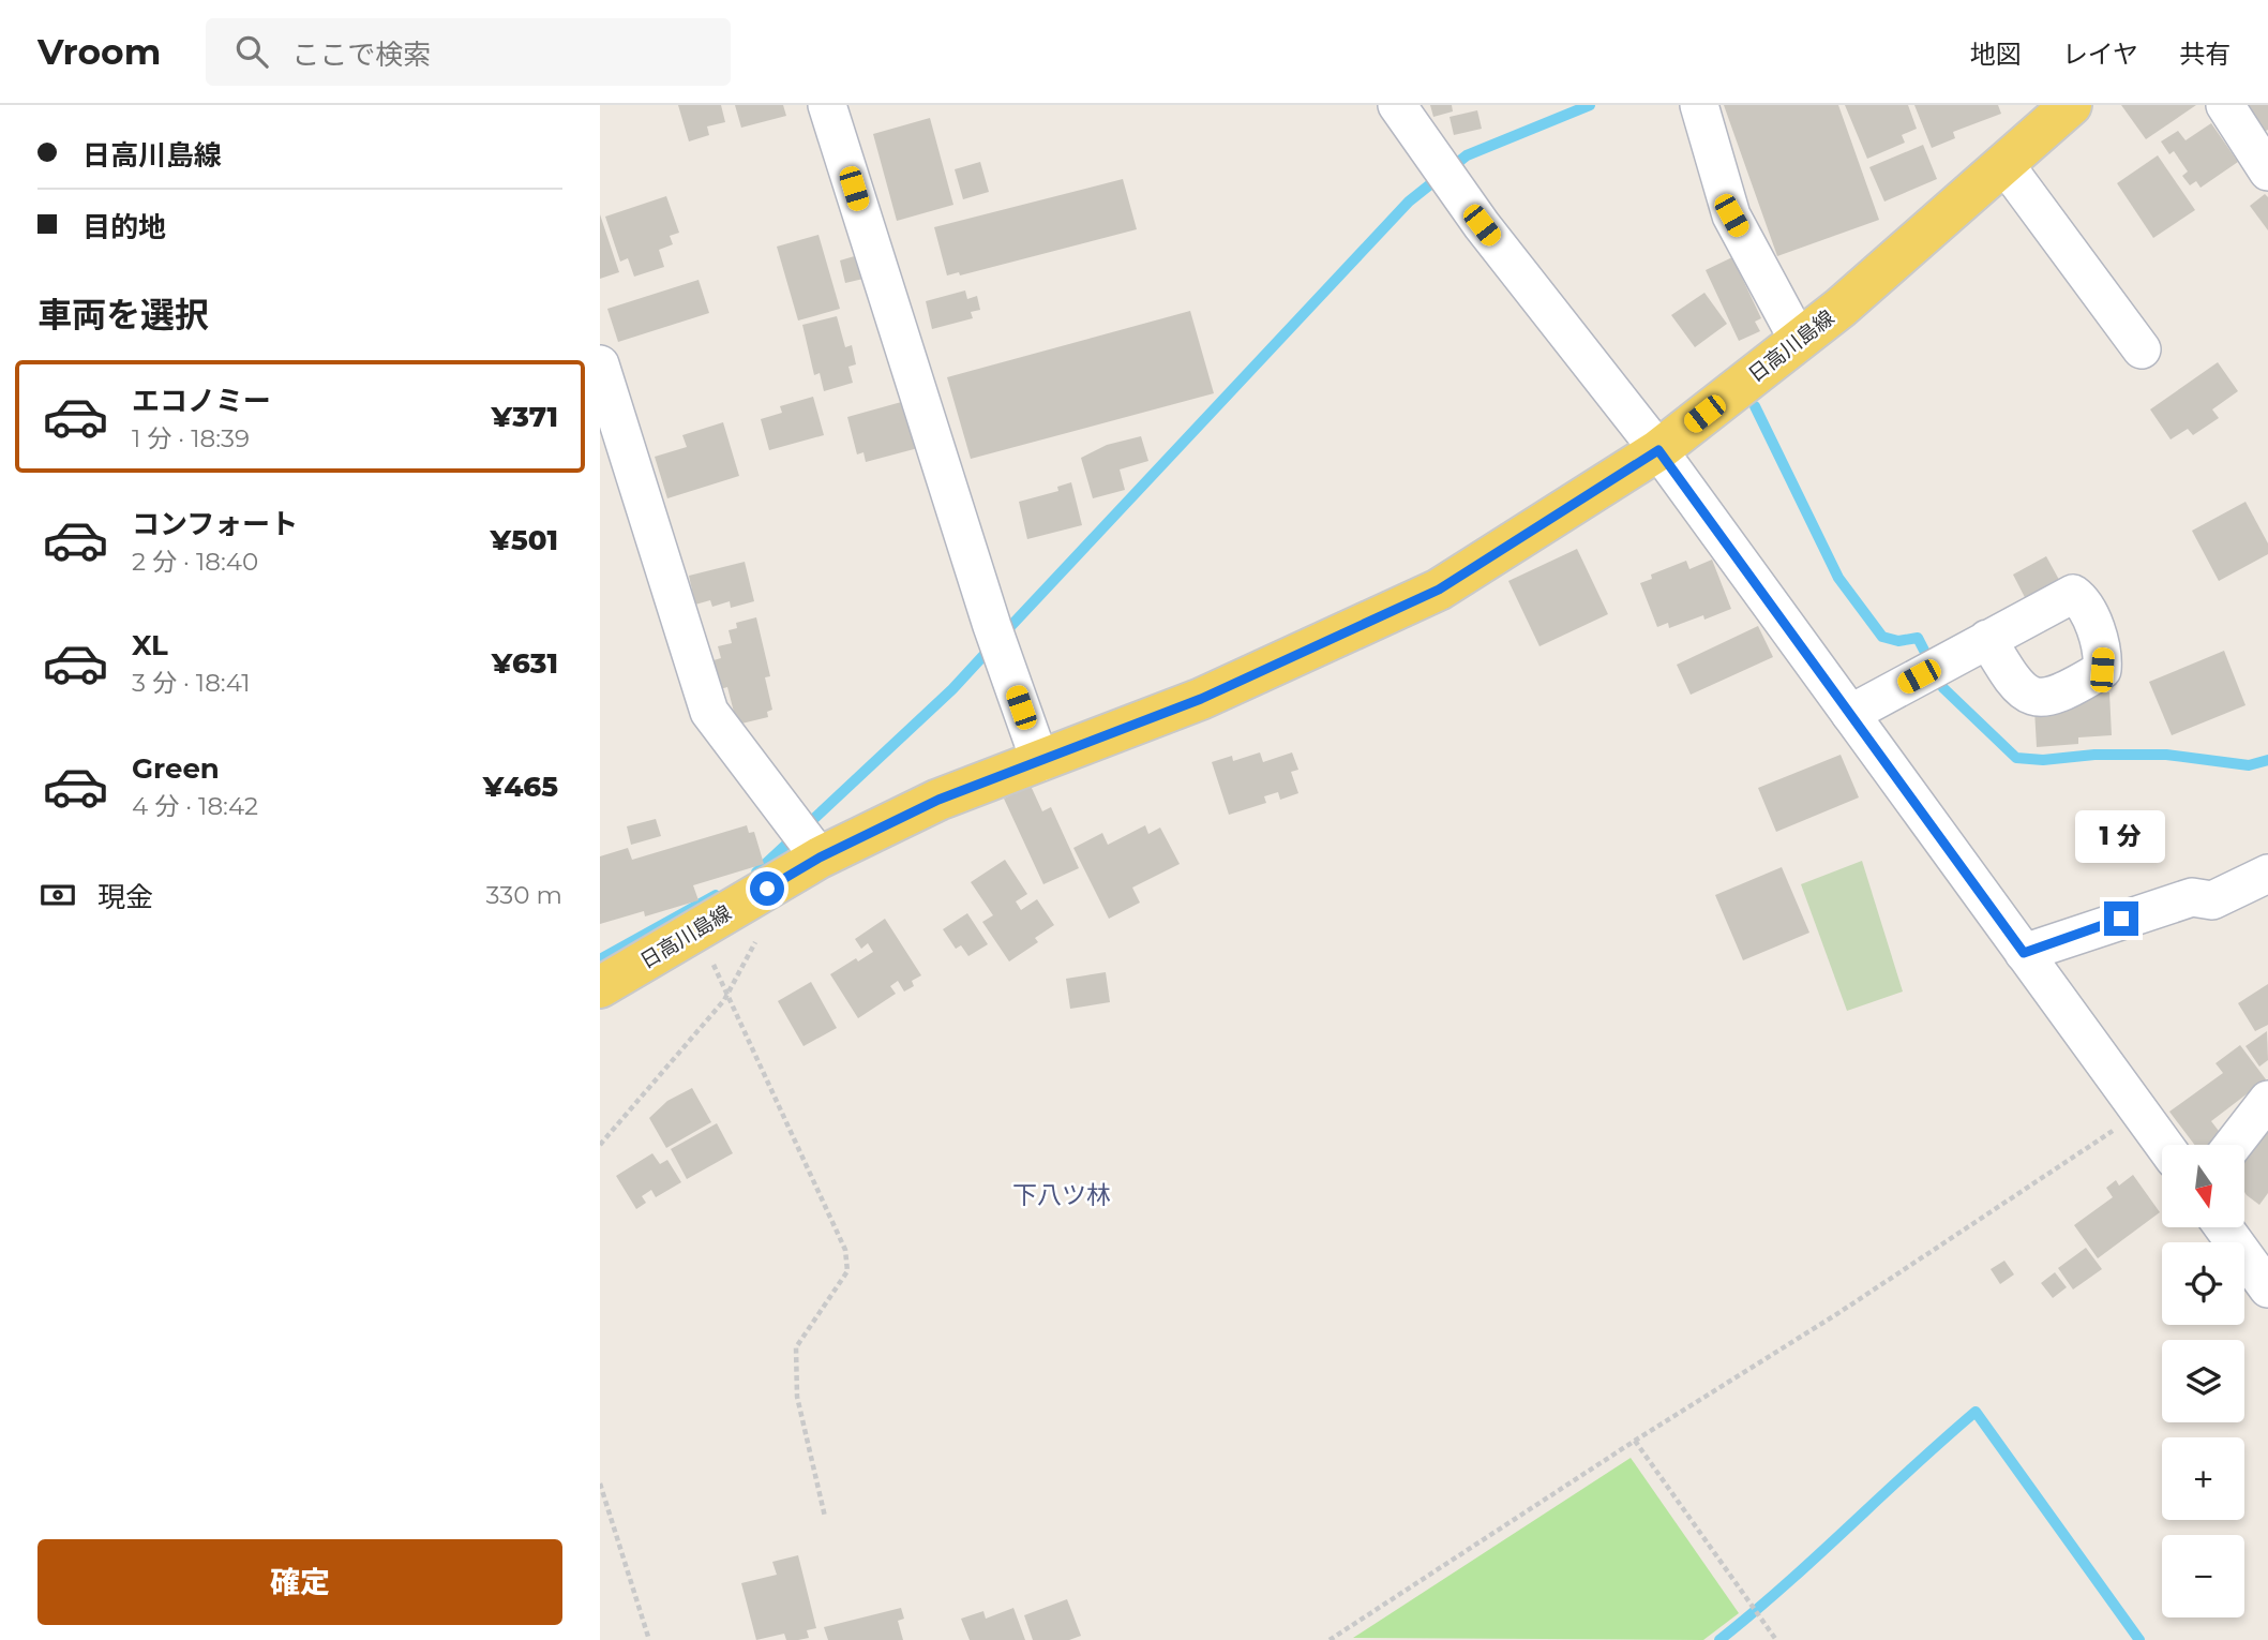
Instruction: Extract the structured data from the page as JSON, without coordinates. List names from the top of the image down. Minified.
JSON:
{"streets":{"main road":["日高川島線"]},"districts":["下八ツ林"],"north":"bottom","page":{"header":"Vroom","search":"ここで検索","nav":["地図","レイヤ","共有"],"banner":["日高川島線","目的地"],"heading":"車両を選択","list":[{"name":"エコノミー","note":"1 分 · 18:39","value":"¥371"},{"name":"コンフォート","note":"2 分 · 18:40","value":"¥501"},{"name":"XL","note":"3 分 · 18:41","value":"¥631"},{"name":"Green","note":"4 分 · 18:42","value":"¥465"}],"bubble":"1 分","pay":["現金","330 m"],"map_buttons":["+","−"],"buttons":"確定"}}
